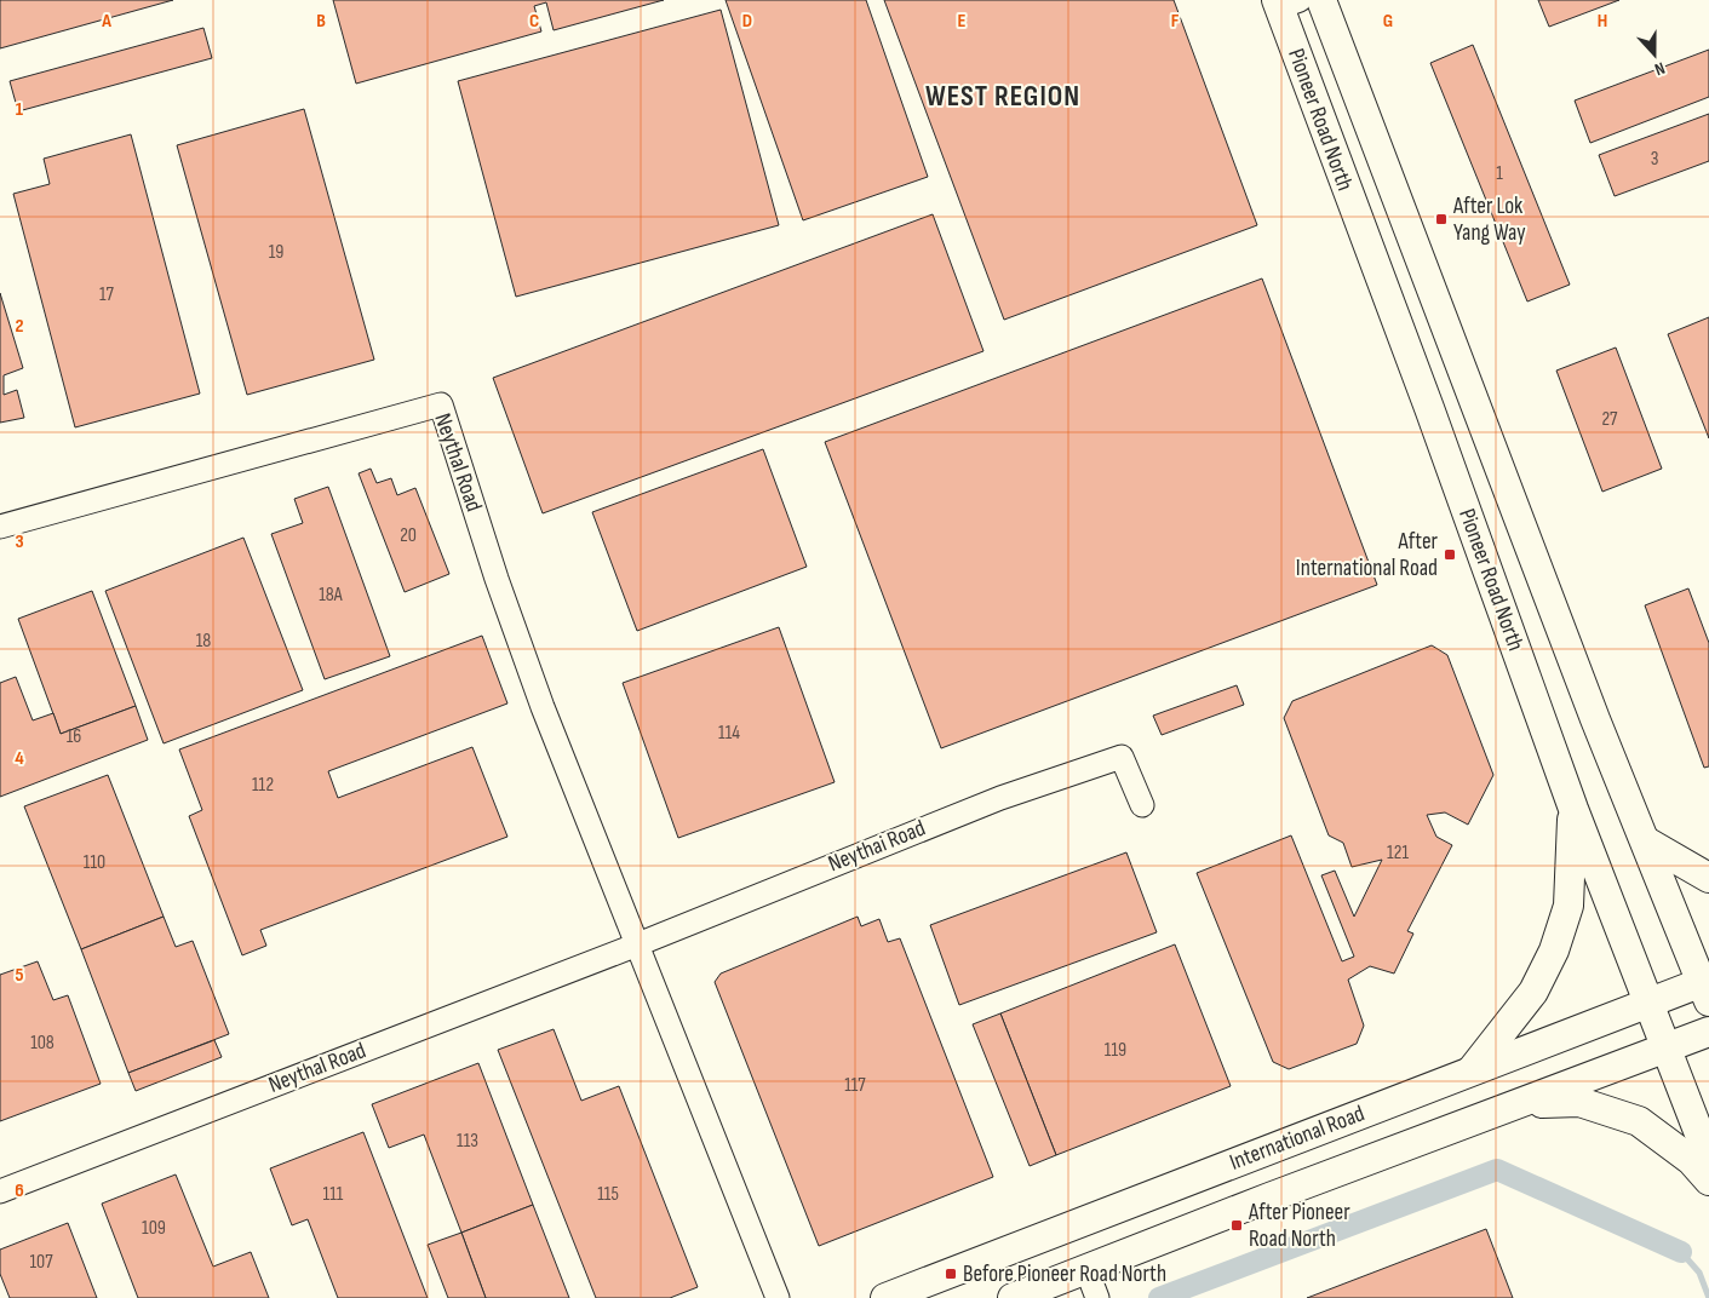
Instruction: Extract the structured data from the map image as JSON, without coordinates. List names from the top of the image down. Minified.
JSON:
{"streets":{"main road":["Pioneer Road North","International Road"],"street":["Neythal Road","Neythai Road"]},"crossings":[["Pioneer Road North","International Road"],["Neythal Road","Neythai Road"]],"districts":["WEST REGION"],"places":{"transit":["After Lok Yang Way","After International Road","After Pioneer Road North","Before Pioneer Road North"]},"house_numbers":["3","1","19","17","27","20","18A","18","114","16","112","121","110","108","119","117","113","111","115","109","107"],"north":"bottom","grid":{"columns":["A","B","C","D","E","F","G","H"],"rows":["1","2","3","4","5","6"]}}
